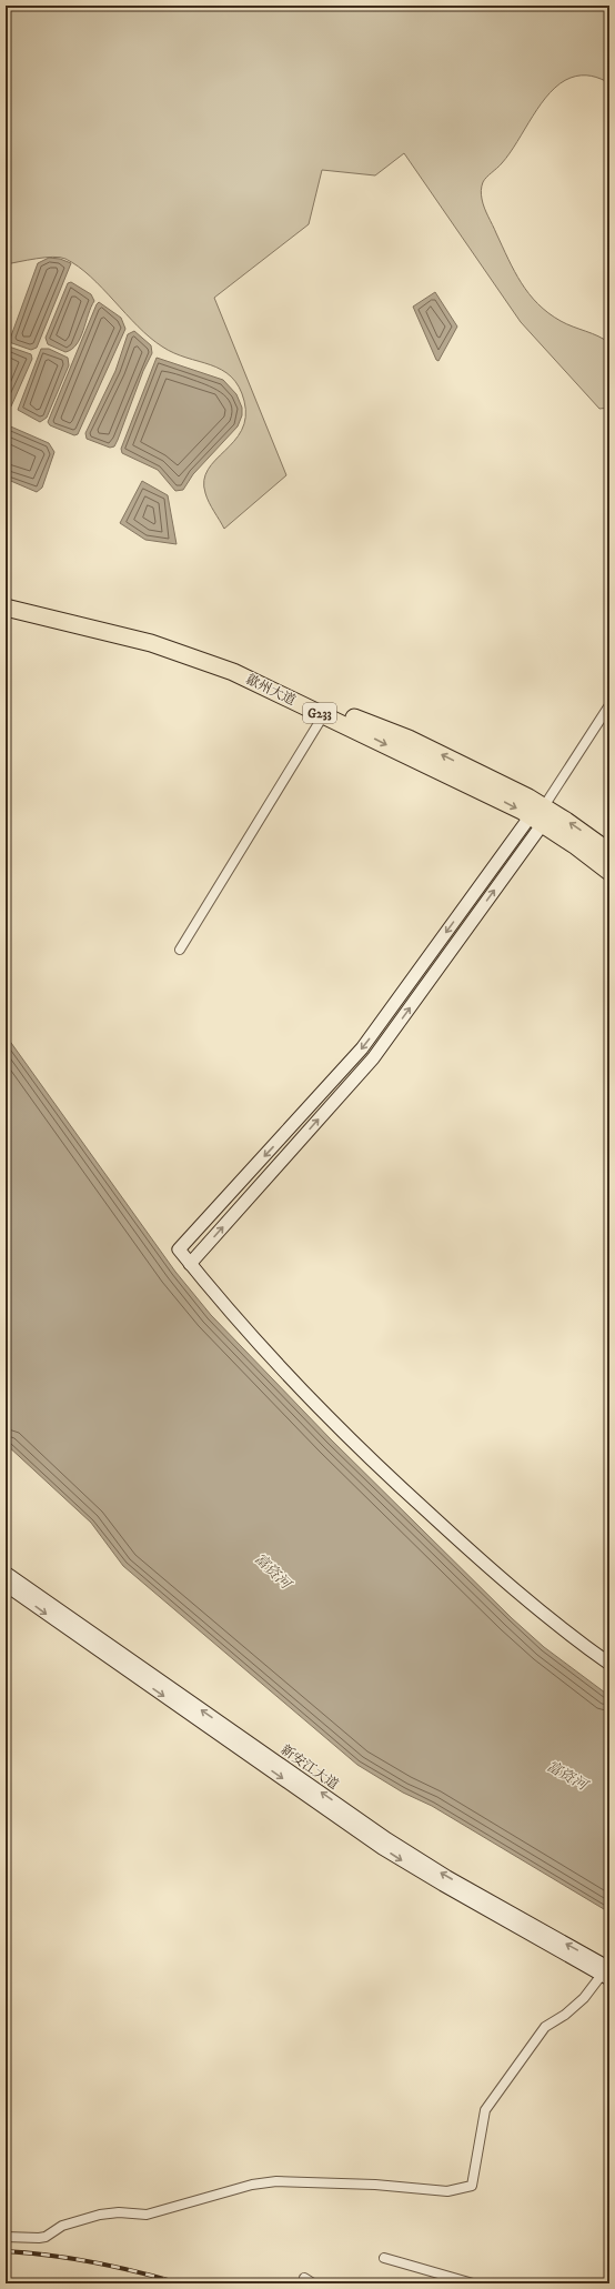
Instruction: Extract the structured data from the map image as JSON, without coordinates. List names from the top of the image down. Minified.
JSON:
{"streets":{"highway":["歙州大道","G233"],"street":["新安江大道"]},"water":["富资河"]}
